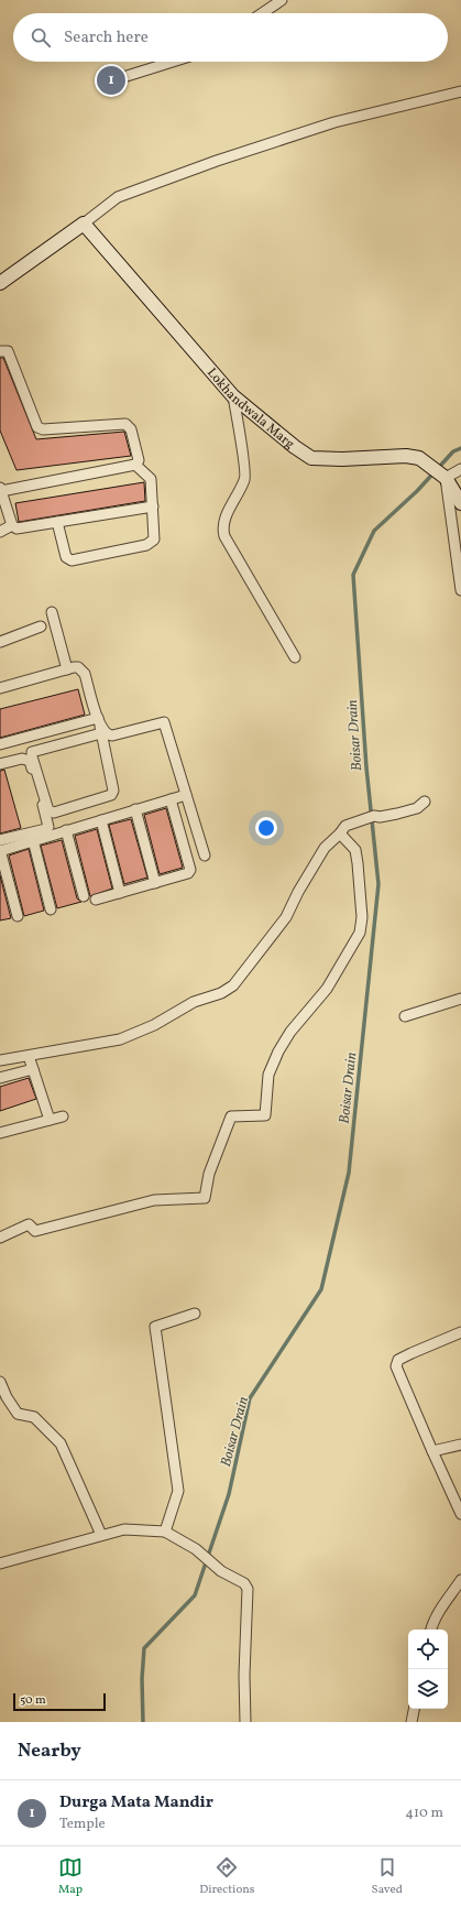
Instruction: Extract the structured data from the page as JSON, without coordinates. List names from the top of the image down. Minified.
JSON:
{"streets":{"street":["Lokhandwala Marg"]},"water":["Boisar Drain"],"scale_bar":"50 m","page":{"search":"Search here","pins":"1","scale":"50 m","heading":"Nearby","list":[{"mark":"1","name":"Durga Mata Mandir","note":"Temple","value":"410 m"}],"nav":["Map","Directions","Saved"]}}
